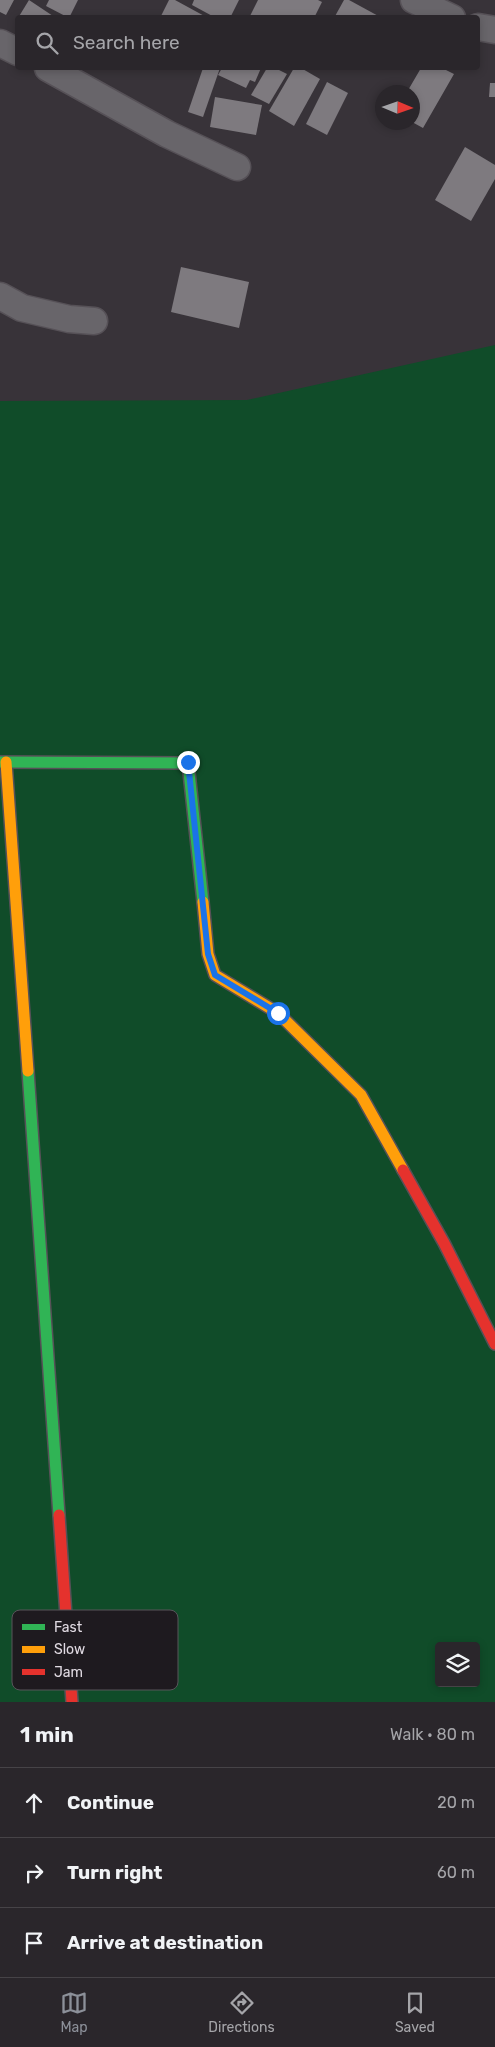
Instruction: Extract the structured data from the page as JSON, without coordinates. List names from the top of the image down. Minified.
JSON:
{"legend":["Fast","Slow","Jam"],"north":"right","page":{"search":"Search here","heading":["1 min","Walk · 80 m"],"list":[["Continue","20 m"],["Turn right","60 m"],"Arrive at destination"],"nav":["Map","Directions","Saved"]}}
